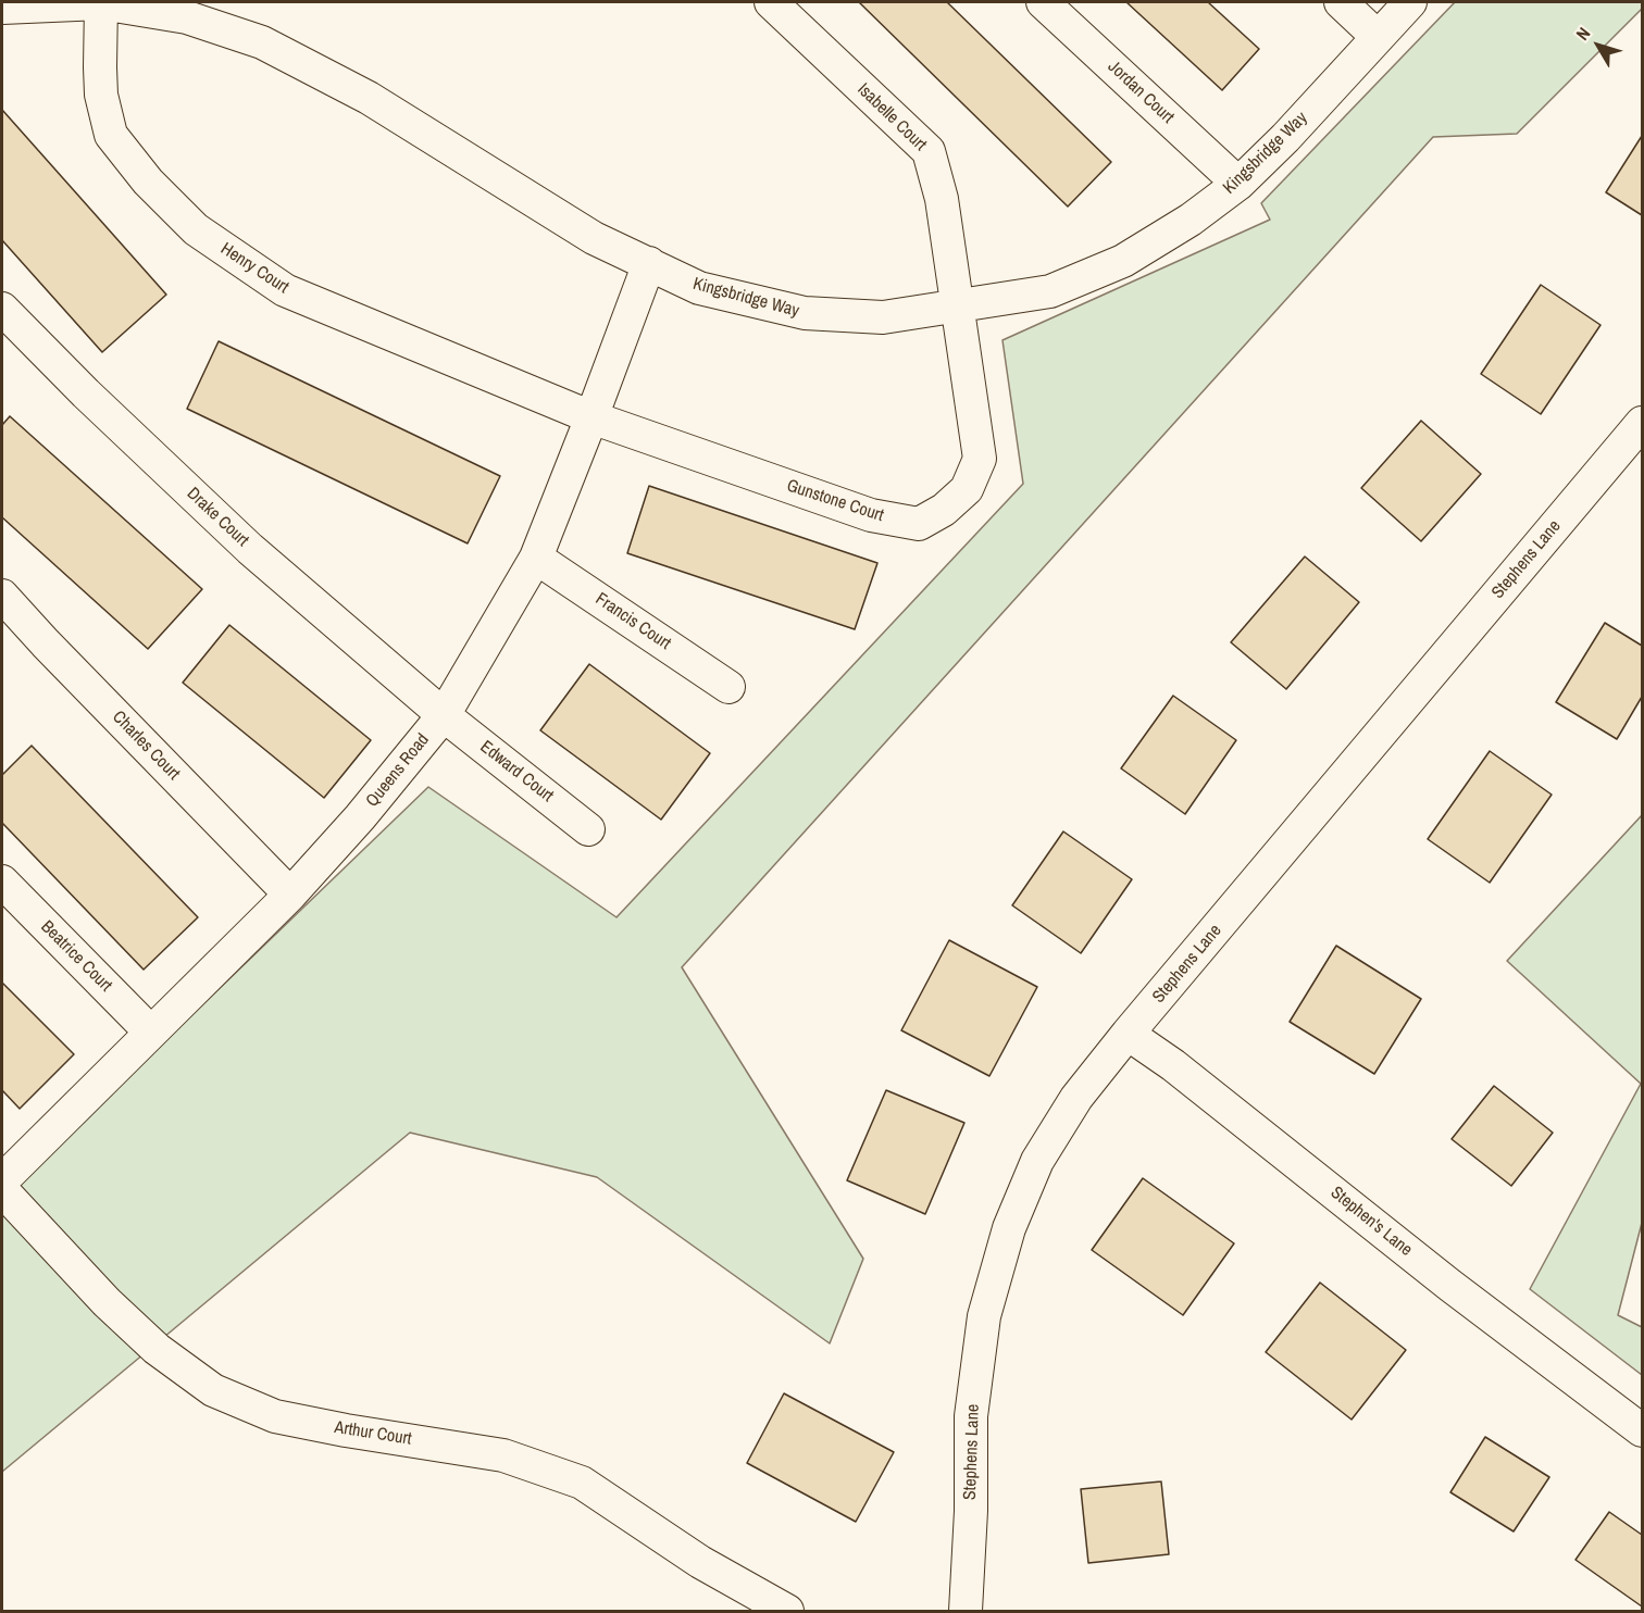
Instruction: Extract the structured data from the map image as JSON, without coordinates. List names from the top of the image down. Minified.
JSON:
{"streets":{"street":["Jordan Court","Isabelle Court","Kingsbridge Way","Henry Court","Gunstone Court","Drake Court","Stephens Lane","Francis Court","Charles Court","Queens Road","Edward Court","Beatrice Court","Stephen's Lane","Arthur Court"]},"crossings":[["Jordan Court","Kingsbridge Way"],["Isabelle Court","Kingsbridge Way"],["Isabelle Court","Gunstone Court"],["Kingsbridge Way","Henry Court"],["Kingsbridge Way","Gunstone Court"],["Kingsbridge Way","Queens Road"],["Henry Court","Gunstone Court"],["Henry Court","Queens Road"],["Gunstone Court","Queens Road"],["Drake Court","Queens Road"],["Drake Court","Edward Court"],["Stephens Lane","Stephen's Lane"],["Francis Court","Queens Road"],["Charles Court","Queens Road"],["Queens Road","Edward Court"],["Queens Road","Beatrice Court"]],"north":"top left"}
